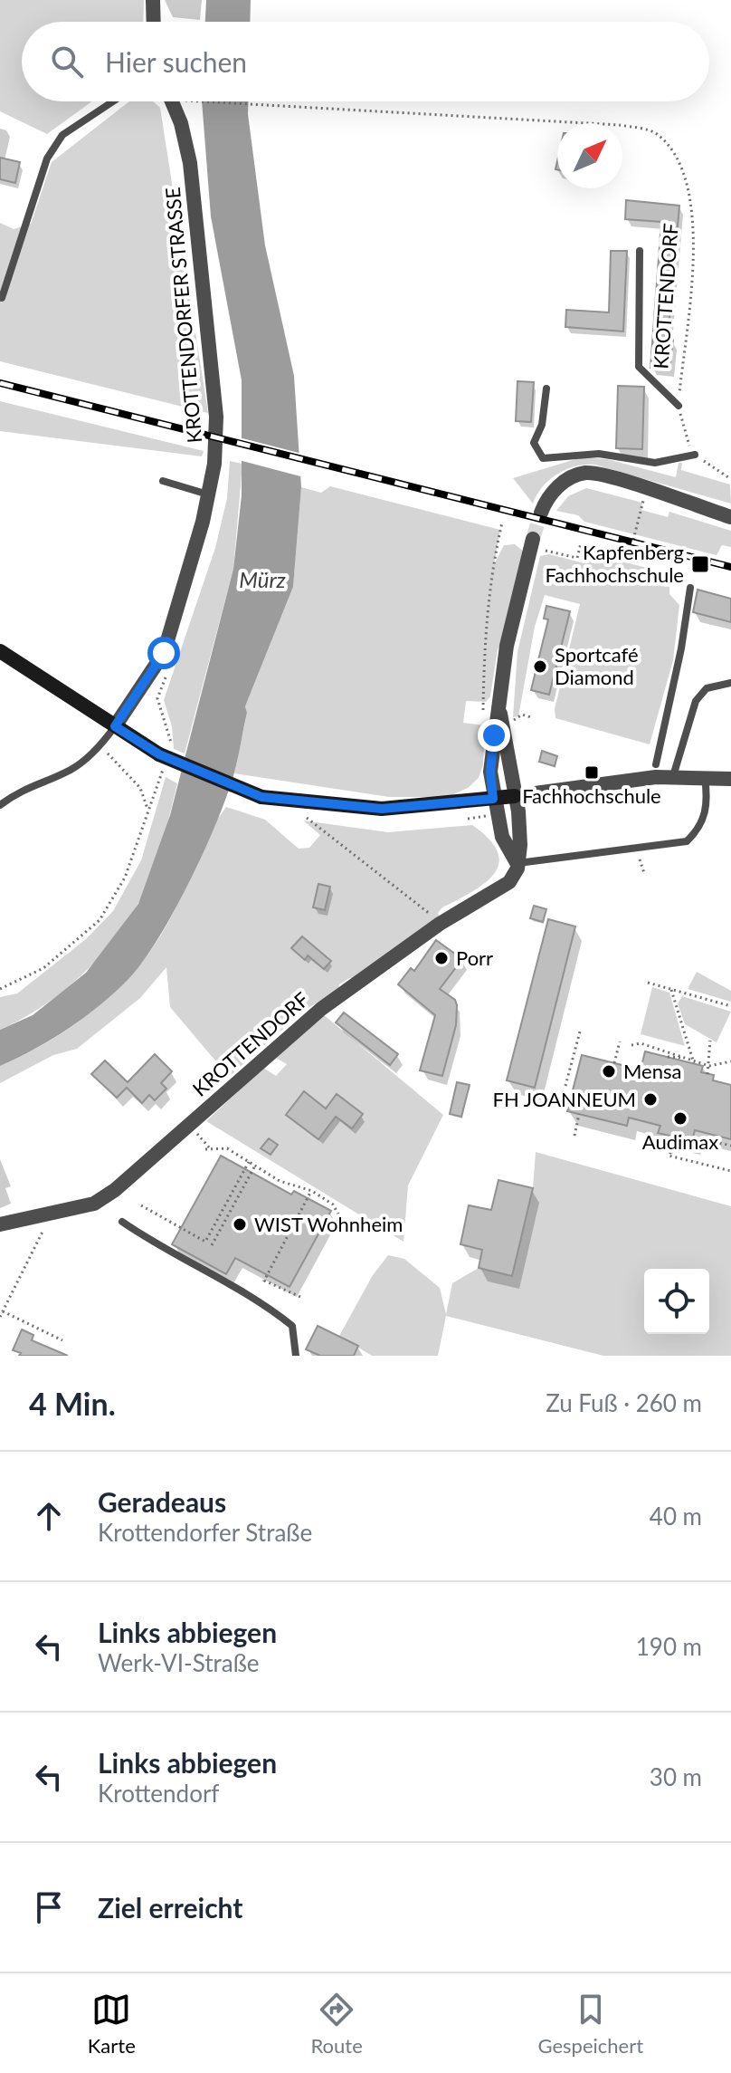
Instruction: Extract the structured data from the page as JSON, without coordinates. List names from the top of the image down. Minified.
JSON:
{"streets":{"street":["KROTTENDORF","KROTTENDORFER STRASSE"]},"water":["Mürz"],"places":{"transit":["Kapfenberg Fachhochschule","Fachhochschule"],"other":["Sportcafé Diamond","Porr","Mensa","FH JOANNEUM","Audimax","WIST Wohnheim"]},"north":"top right","page":{"search":"Hier suchen","heading":["4 Min.","Zu Fuß · 260 m"],"list":[["Geradeaus","Krottendorfer Straße","40 m"],["Links abbiegen","Werk-VI-Straße","190 m"],["Links abbiegen","Krottendorf","30 m"],"Ziel erreicht"],"nav":["Karte","Route","Gespeichert"]}}
